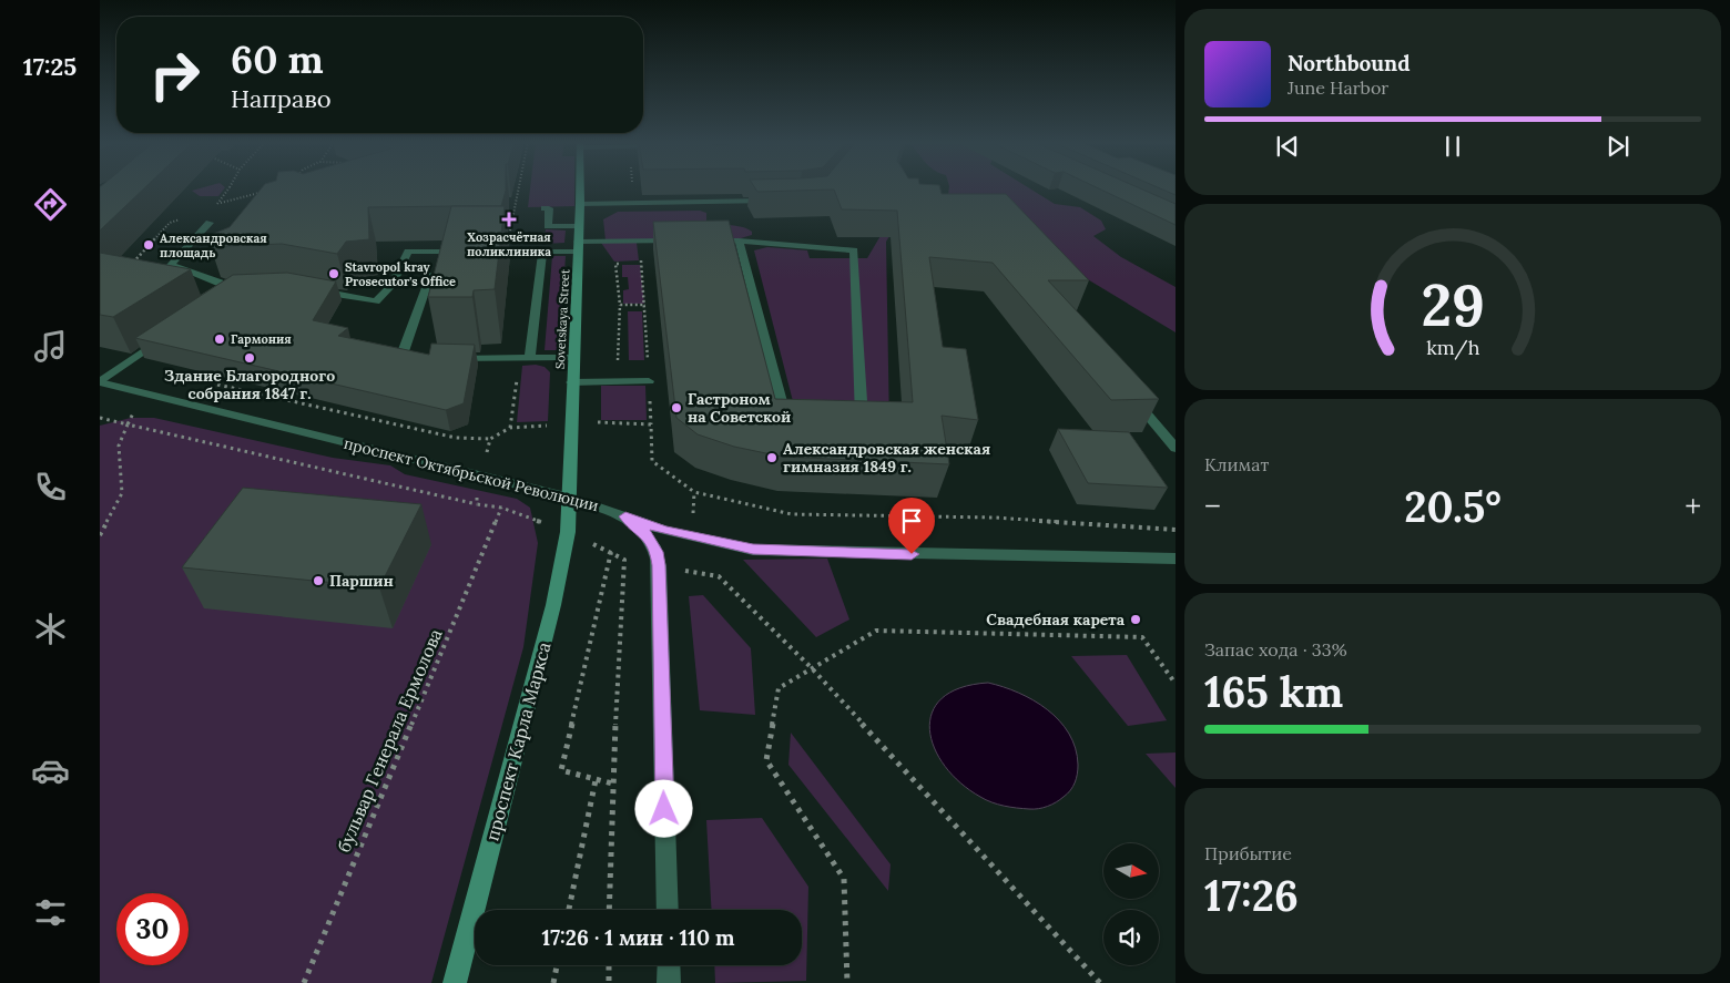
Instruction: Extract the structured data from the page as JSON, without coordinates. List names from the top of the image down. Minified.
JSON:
{"streets":{"main road":["Sovetskaya Street","проспект Карла Маркса"],"street":["проспект Октябрьской Революции"],"path":["бульвар Генерала Ермолова"]},"crossings":[["Sovetskaya Street","проспект Октябрьской Революции"],["Sovetskaya Street","проспект Карла Маркса"],["проспект Октябрьской Революции","проспект Карла Маркса"]],"places":{"health":["Хозрасчётная поликлиника"],"other":["Александровская площадь","Stavropol kray Prosecutor's Office","Гармония","Здание Благородного собрания 1847 г.","Гастроном на Советской","Александровская женская гимназия 1849 г.","Паршин","Свадебная карета"]},"north":"right","page":{"tabs":"17:25","turn":["60 m","Направо"],"song":["Northbound","June Harbor"],"tile":["Климат",["Запас хода · 33%","165 km"],["Прибытие","17:26"]],"heat":["−","20.5°","+"],"limit":"30","trip":"17:26 · 1 мин · 110 m","gauge":["29","km/h"]}}
